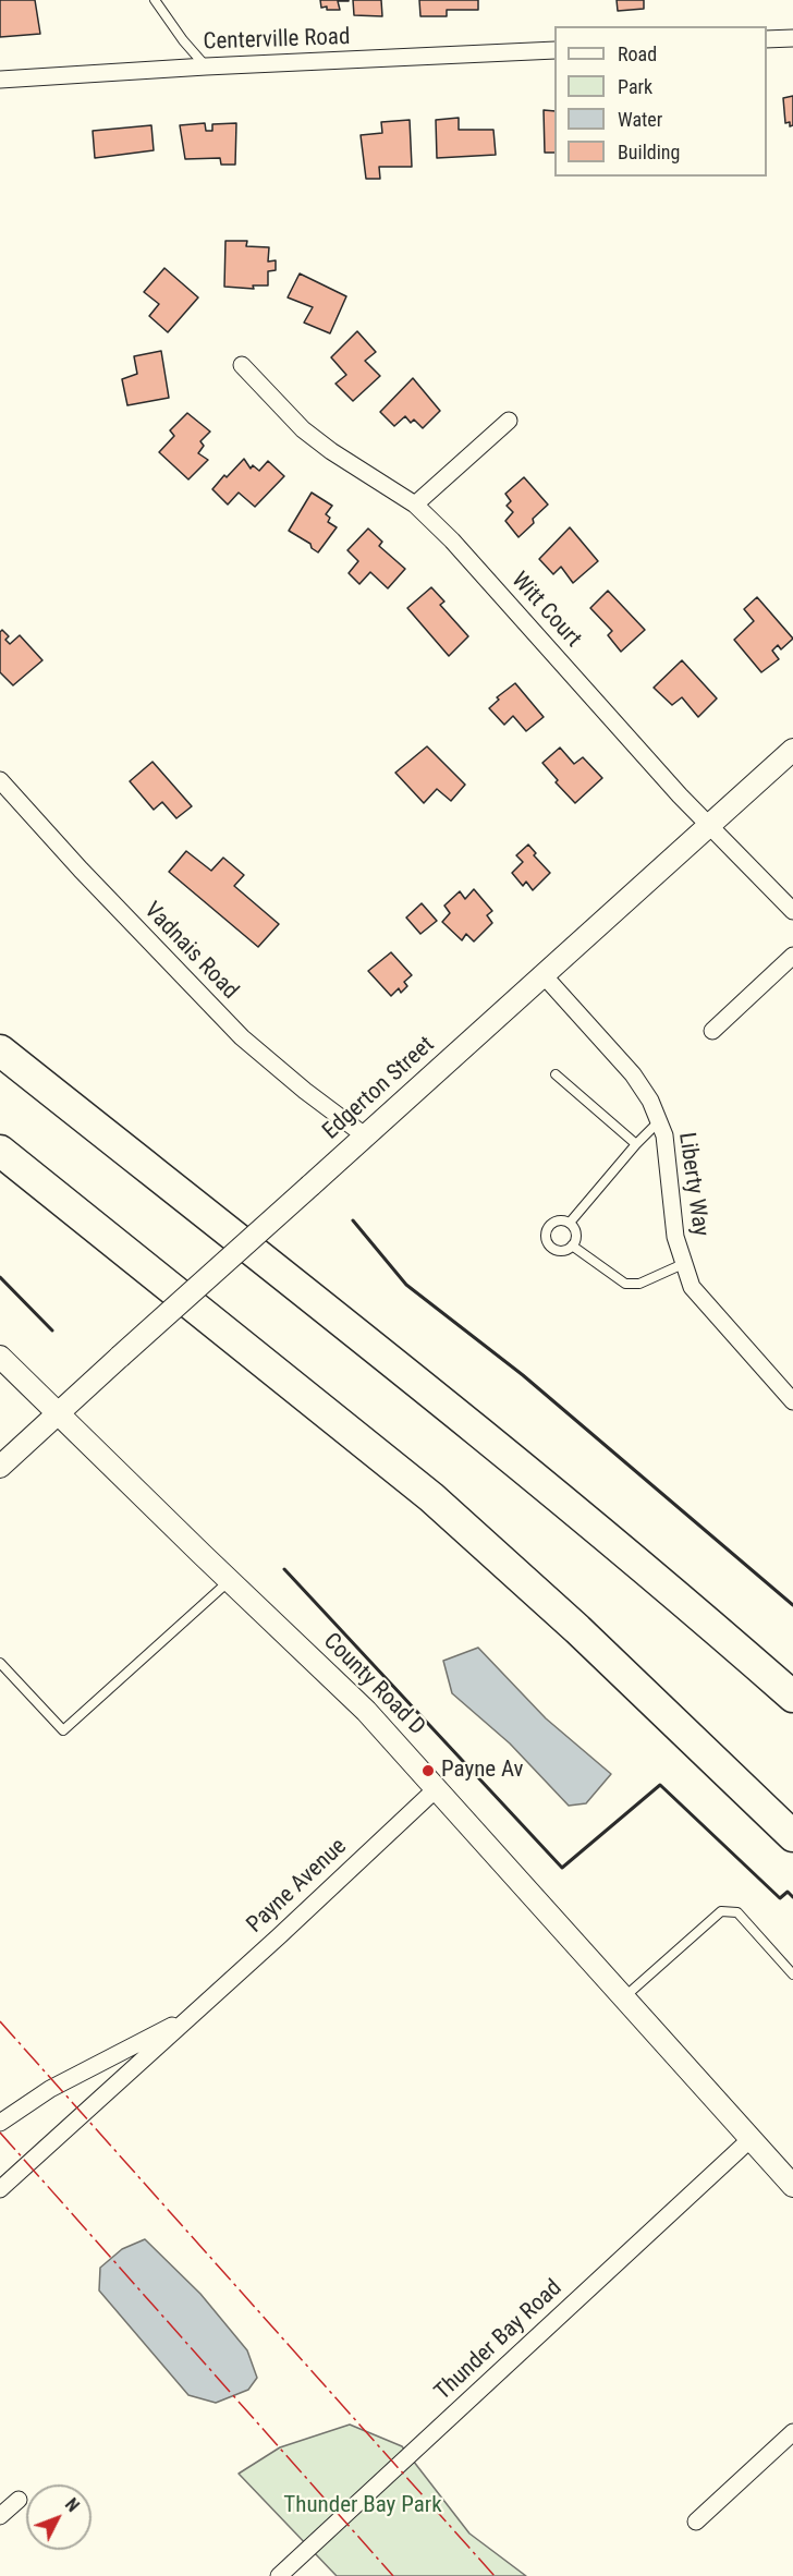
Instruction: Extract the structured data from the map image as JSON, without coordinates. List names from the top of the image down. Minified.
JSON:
{"streets":{"street":["Centerville Road","Witt Court","Vadnais Road","Edgerton Street","Liberty Way","County Road D","Payne Avenue","Thunder Bay Road"]},"crossings":[["Witt Court","Edgerton Street"],["Vadnais Road","Edgerton Street"],["Edgerton Street","Liberty Way"],["Edgerton Street","County Road D"],["County Road D","Payne Avenue"],["County Road D","Thunder Bay Road"]],"parks":["Thunder Bay Park"],"places":["Payne Av"],"legend":["Road","Park","Water","Building"],"north":"top right"}
